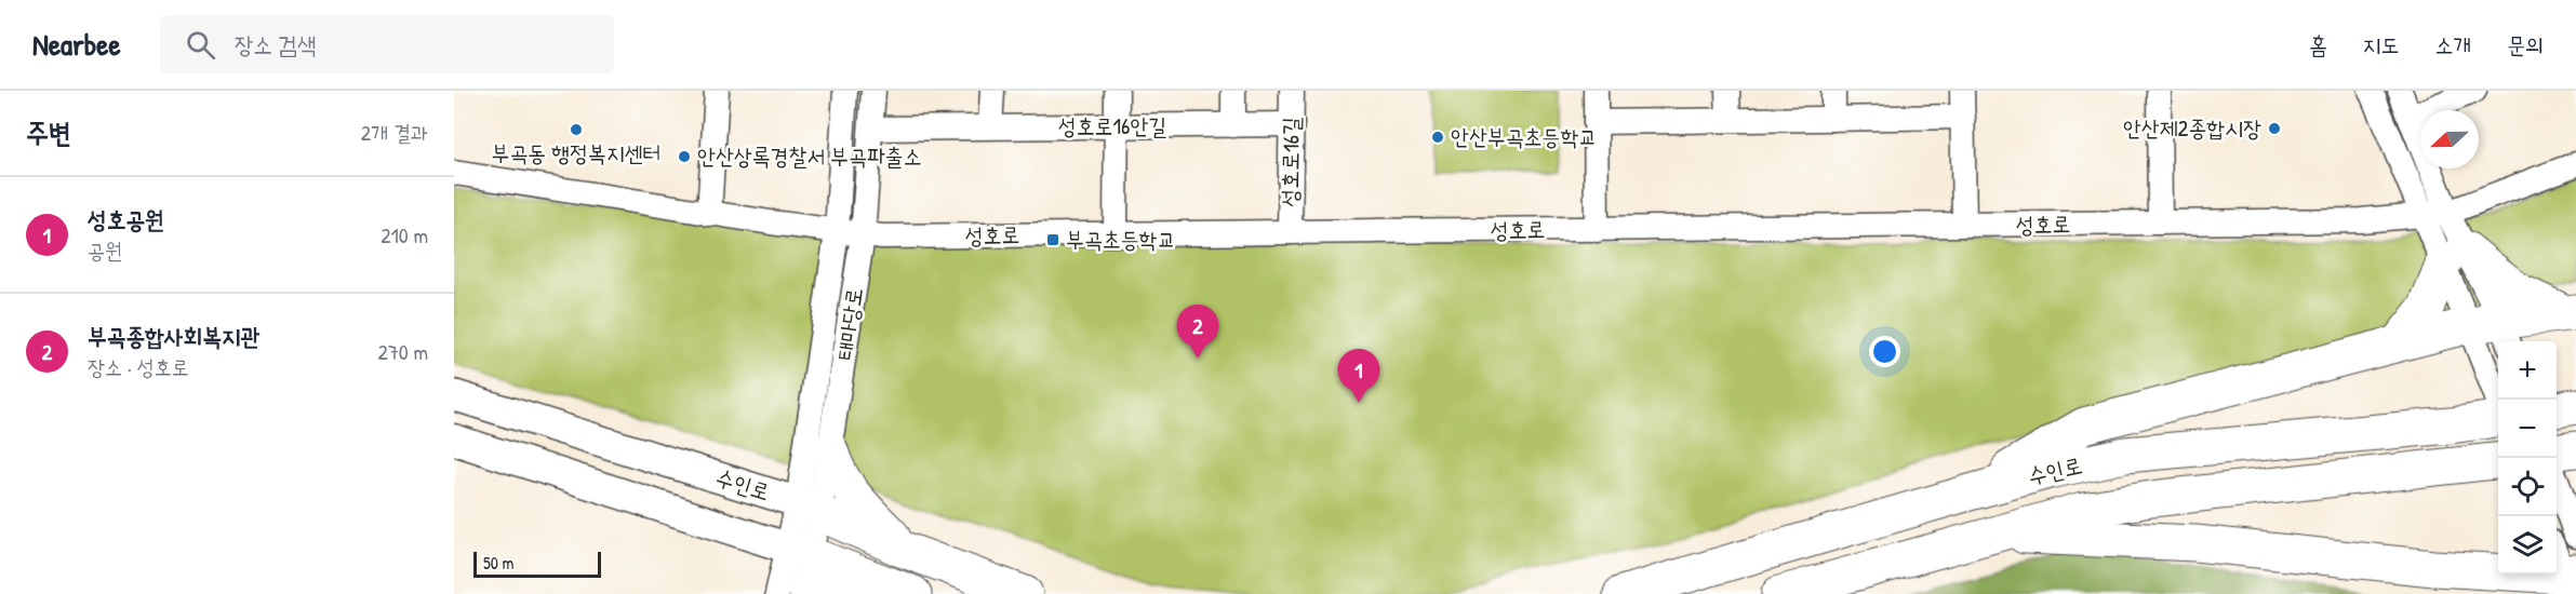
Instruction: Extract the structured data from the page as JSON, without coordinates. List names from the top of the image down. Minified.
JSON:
{"streets":{"highway":["수인로"],"street":["성호로16안길","성호로16길","성호로","태마당로"]},"crossings":[["성호로16안길","성호로16길"],["성호로16안길","태마당로"],["성호로16길","성호로"],["성호로","태마당로"],["태마당로","수인로"]],"places":{"other":["안산제2종합시장","부곡동 행정복지센터","안산부곡초등학교","안산상록경찰서 부곡파출소"],"transit":["부곡초등학교"]},"scale_bar":"50 m","north":"left","page":{"header":"Nearbee","search":"장소 검색","nav":["홈","지도","소개","문의"],"heading":["주변","2개 결과"],"list":[{"mark":"1","name":"성호공원","note":"공원","value":"210 m"},{"mark":"2","name":"부곡종합사회복지관","note":"장소 · 성호로","value":"270 m"}],"pins":["2","1"],"map_buttons":["+","−"],"scale":"50 m"}}
